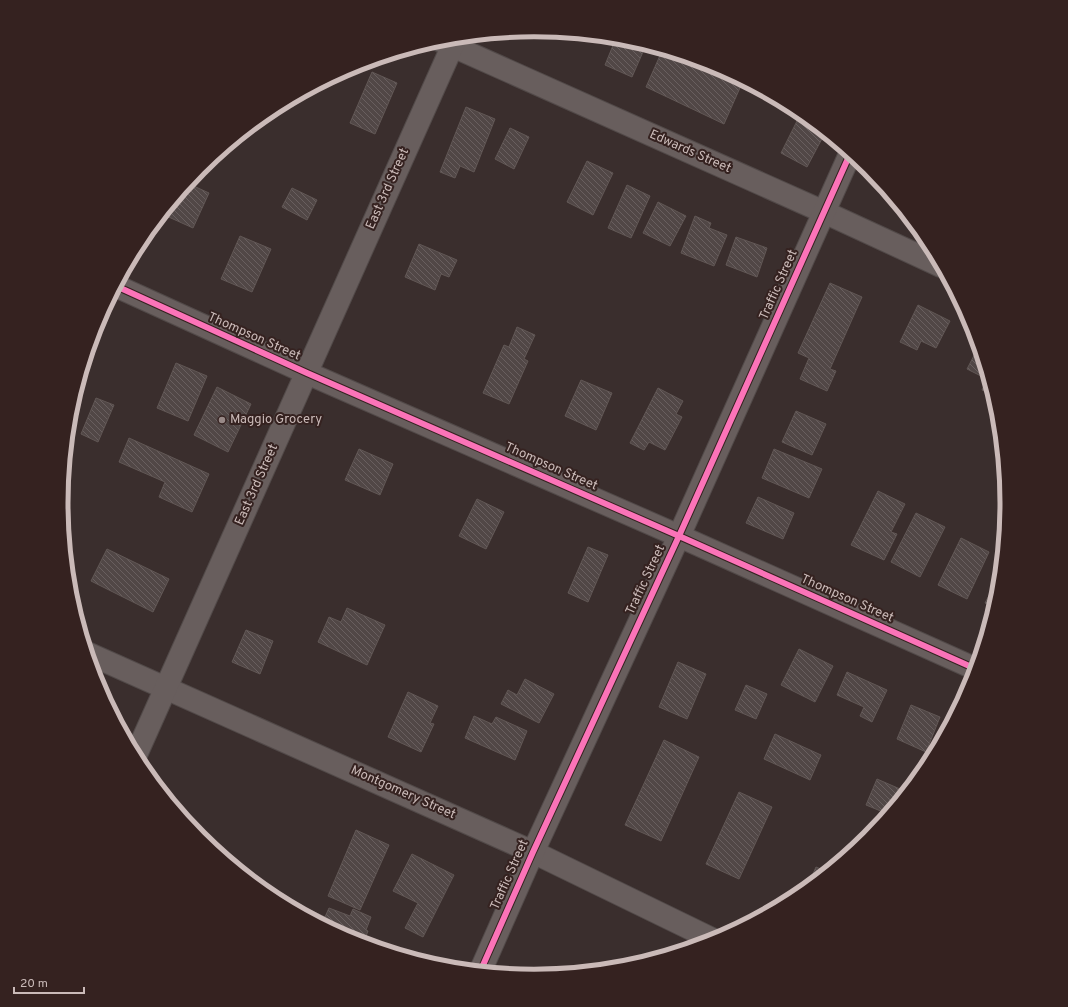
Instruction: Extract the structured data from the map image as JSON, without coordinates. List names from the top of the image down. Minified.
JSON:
{"streets":{"street":["Edwards Street","East 3rd Street","Traffic Street","Thompson Street","Montgomery Street"]},"crossings":[["Edwards Street","Traffic Street"],["East 3rd Street","Thompson Street"],["East 3rd Street","Montgomery Street"],["Traffic Street","Thompson Street"],["Traffic Street","Montgomery Street"]],"places":["Maggio Grocery"],"scale_bar":"20 m"}
